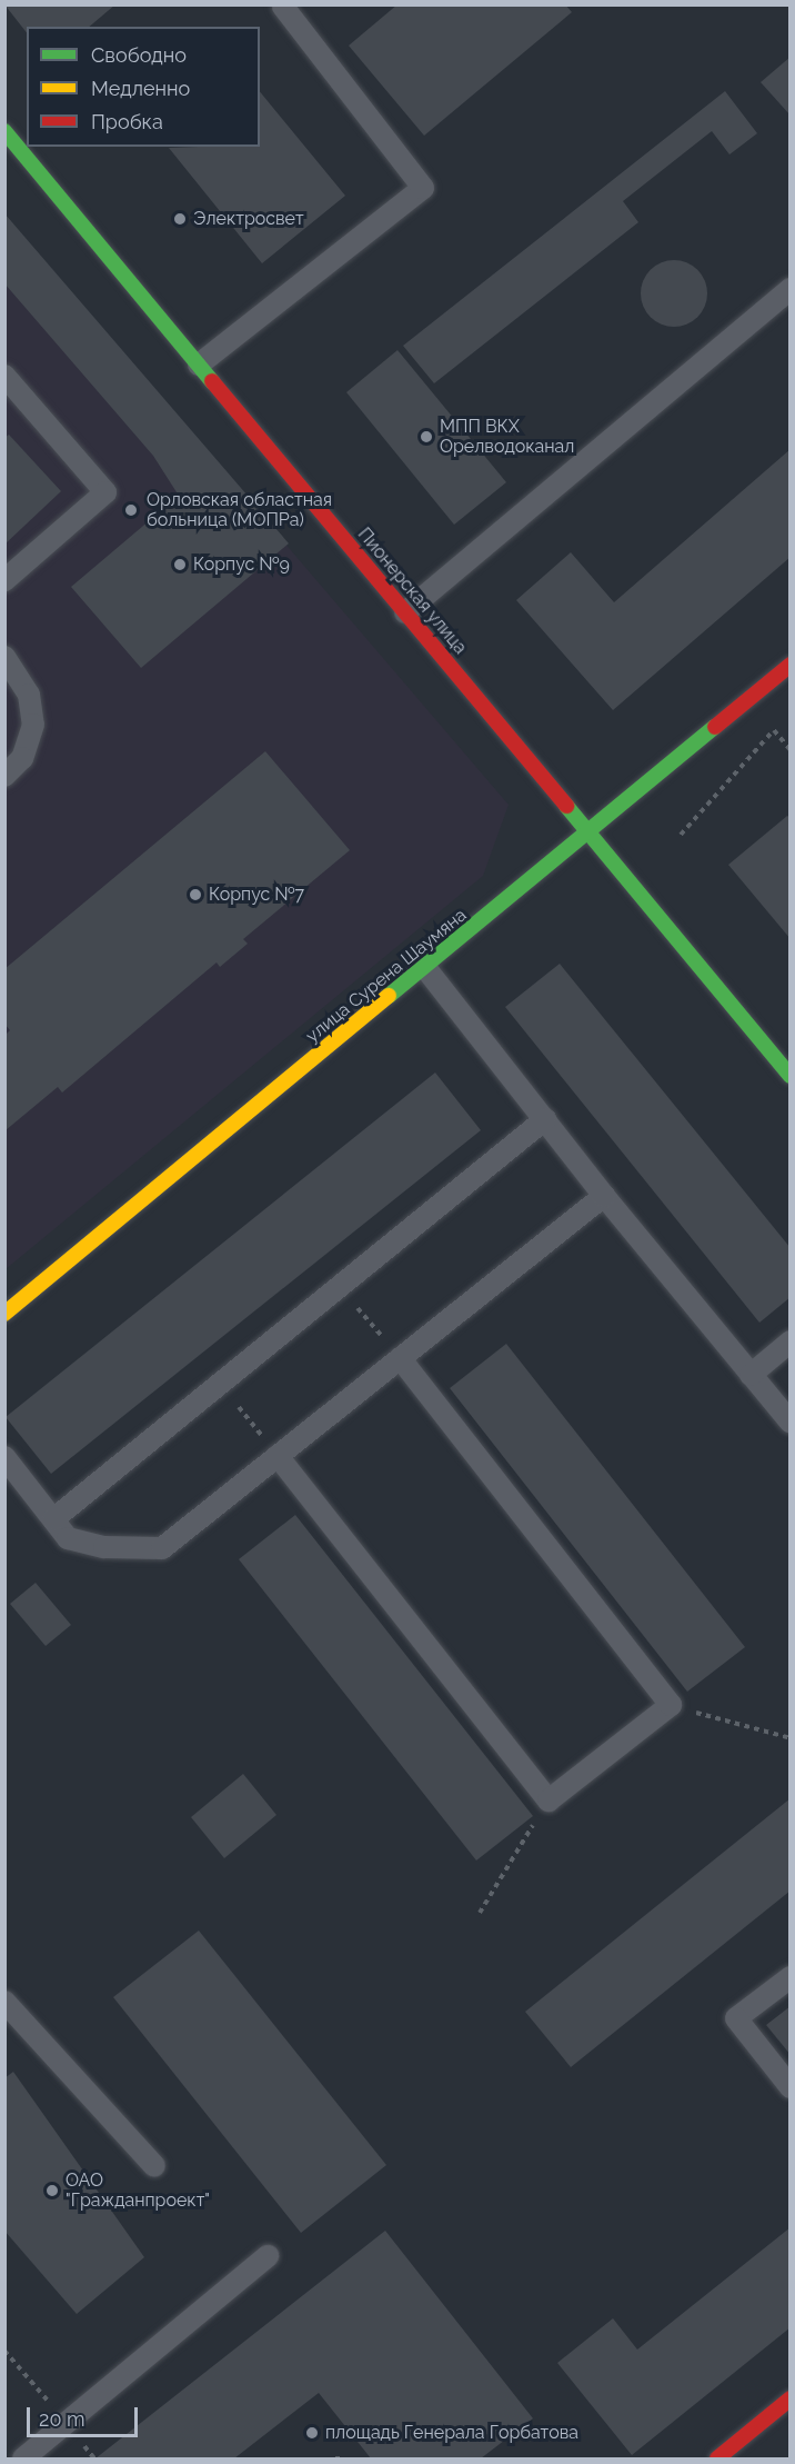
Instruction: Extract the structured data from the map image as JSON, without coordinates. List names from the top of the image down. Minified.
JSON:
{"streets":{"main road":["Пионерская улица","улица Сурена Шаумяна"]},"crossings":[["Пионерская улица","улица Сурена Шаумяна"]],"places":["Электросвет","МПП ВКХ Орелводоканал","Орловская областная больница (МОПРа)","Корпус №9","Корпус №7","ОАО \"Гражданпроект\"","площадь Генерала Горбатова"],"legend":["Свободно","Медленно","Пробка"],"scale_bar":"20 m"}
